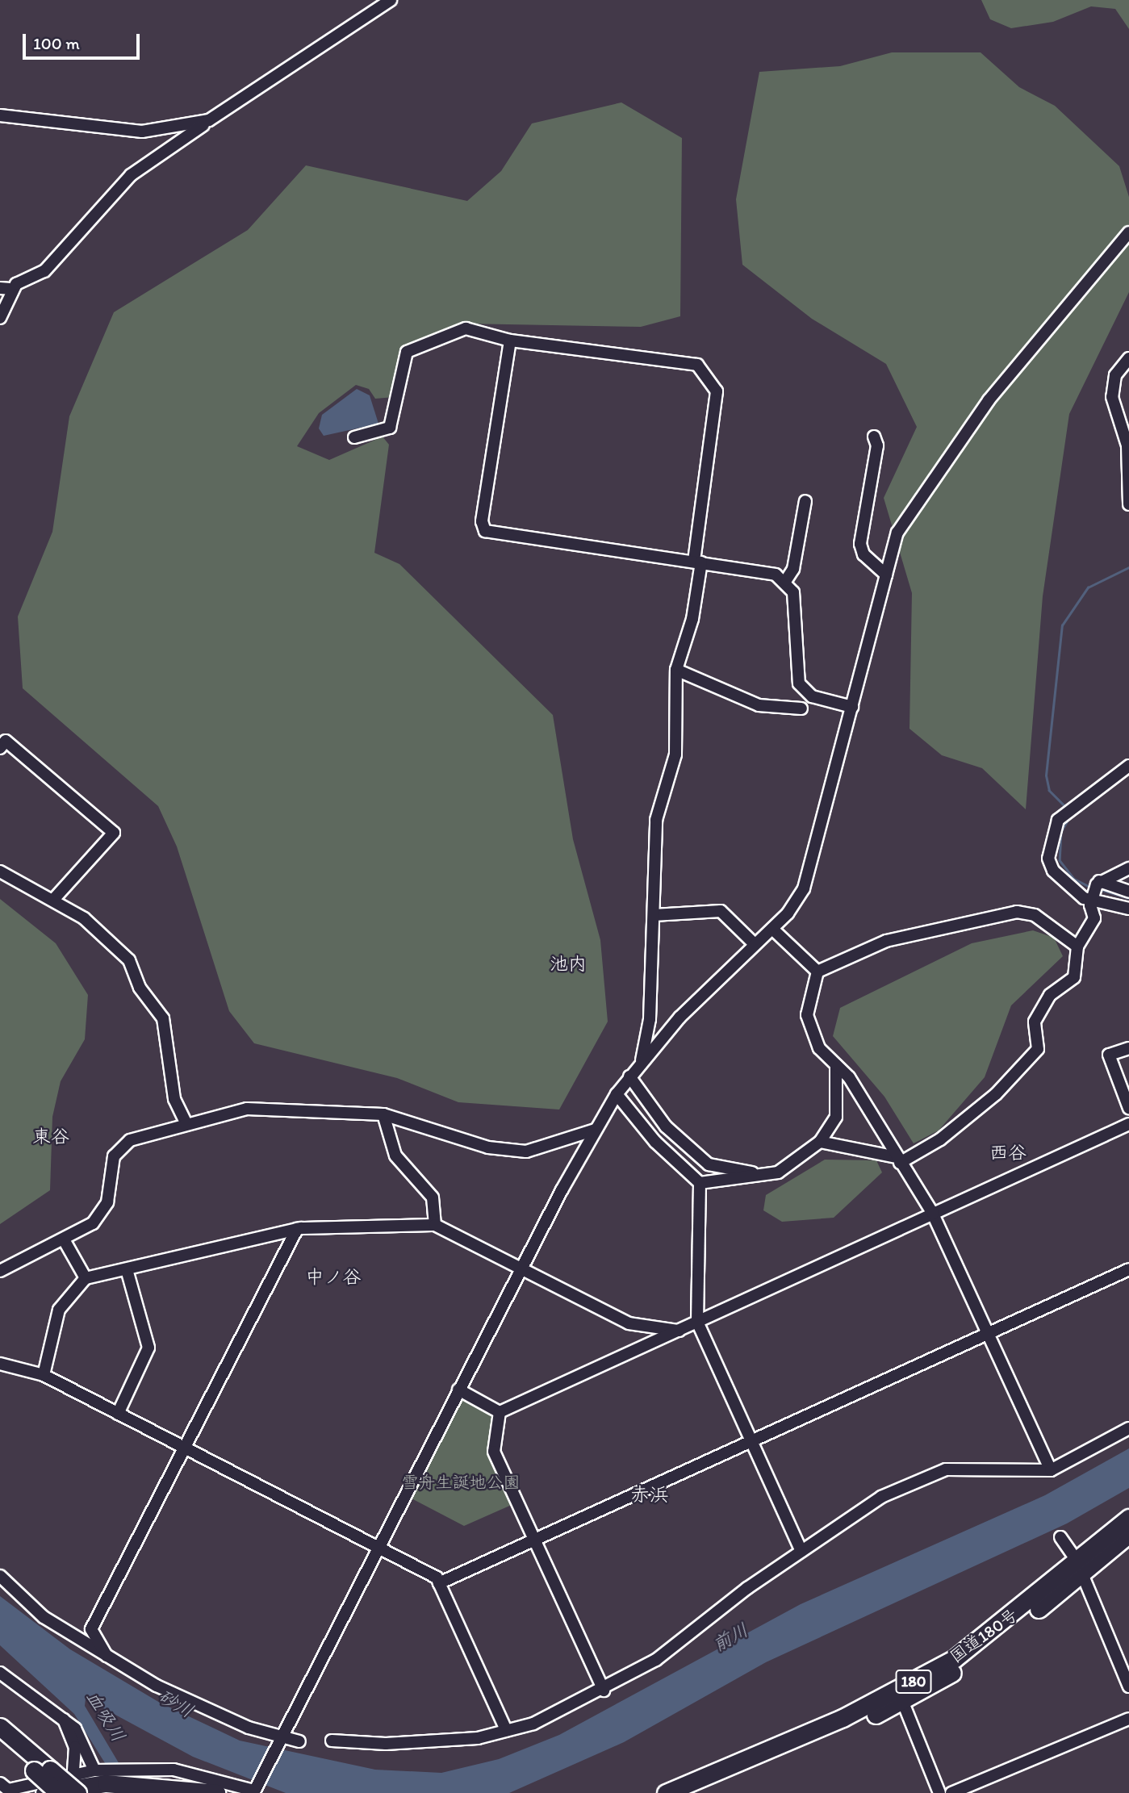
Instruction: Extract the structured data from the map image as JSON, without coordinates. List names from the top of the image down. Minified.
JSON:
{"streets":{"highway":["国道180号","180"]},"districts":["池内","東谷","西谷","中ノ谷","赤浜"],"water":["前川","砂川","血吸川"],"parks":["雪舟生誕地公園"],"scale_bar":"100 m"}
